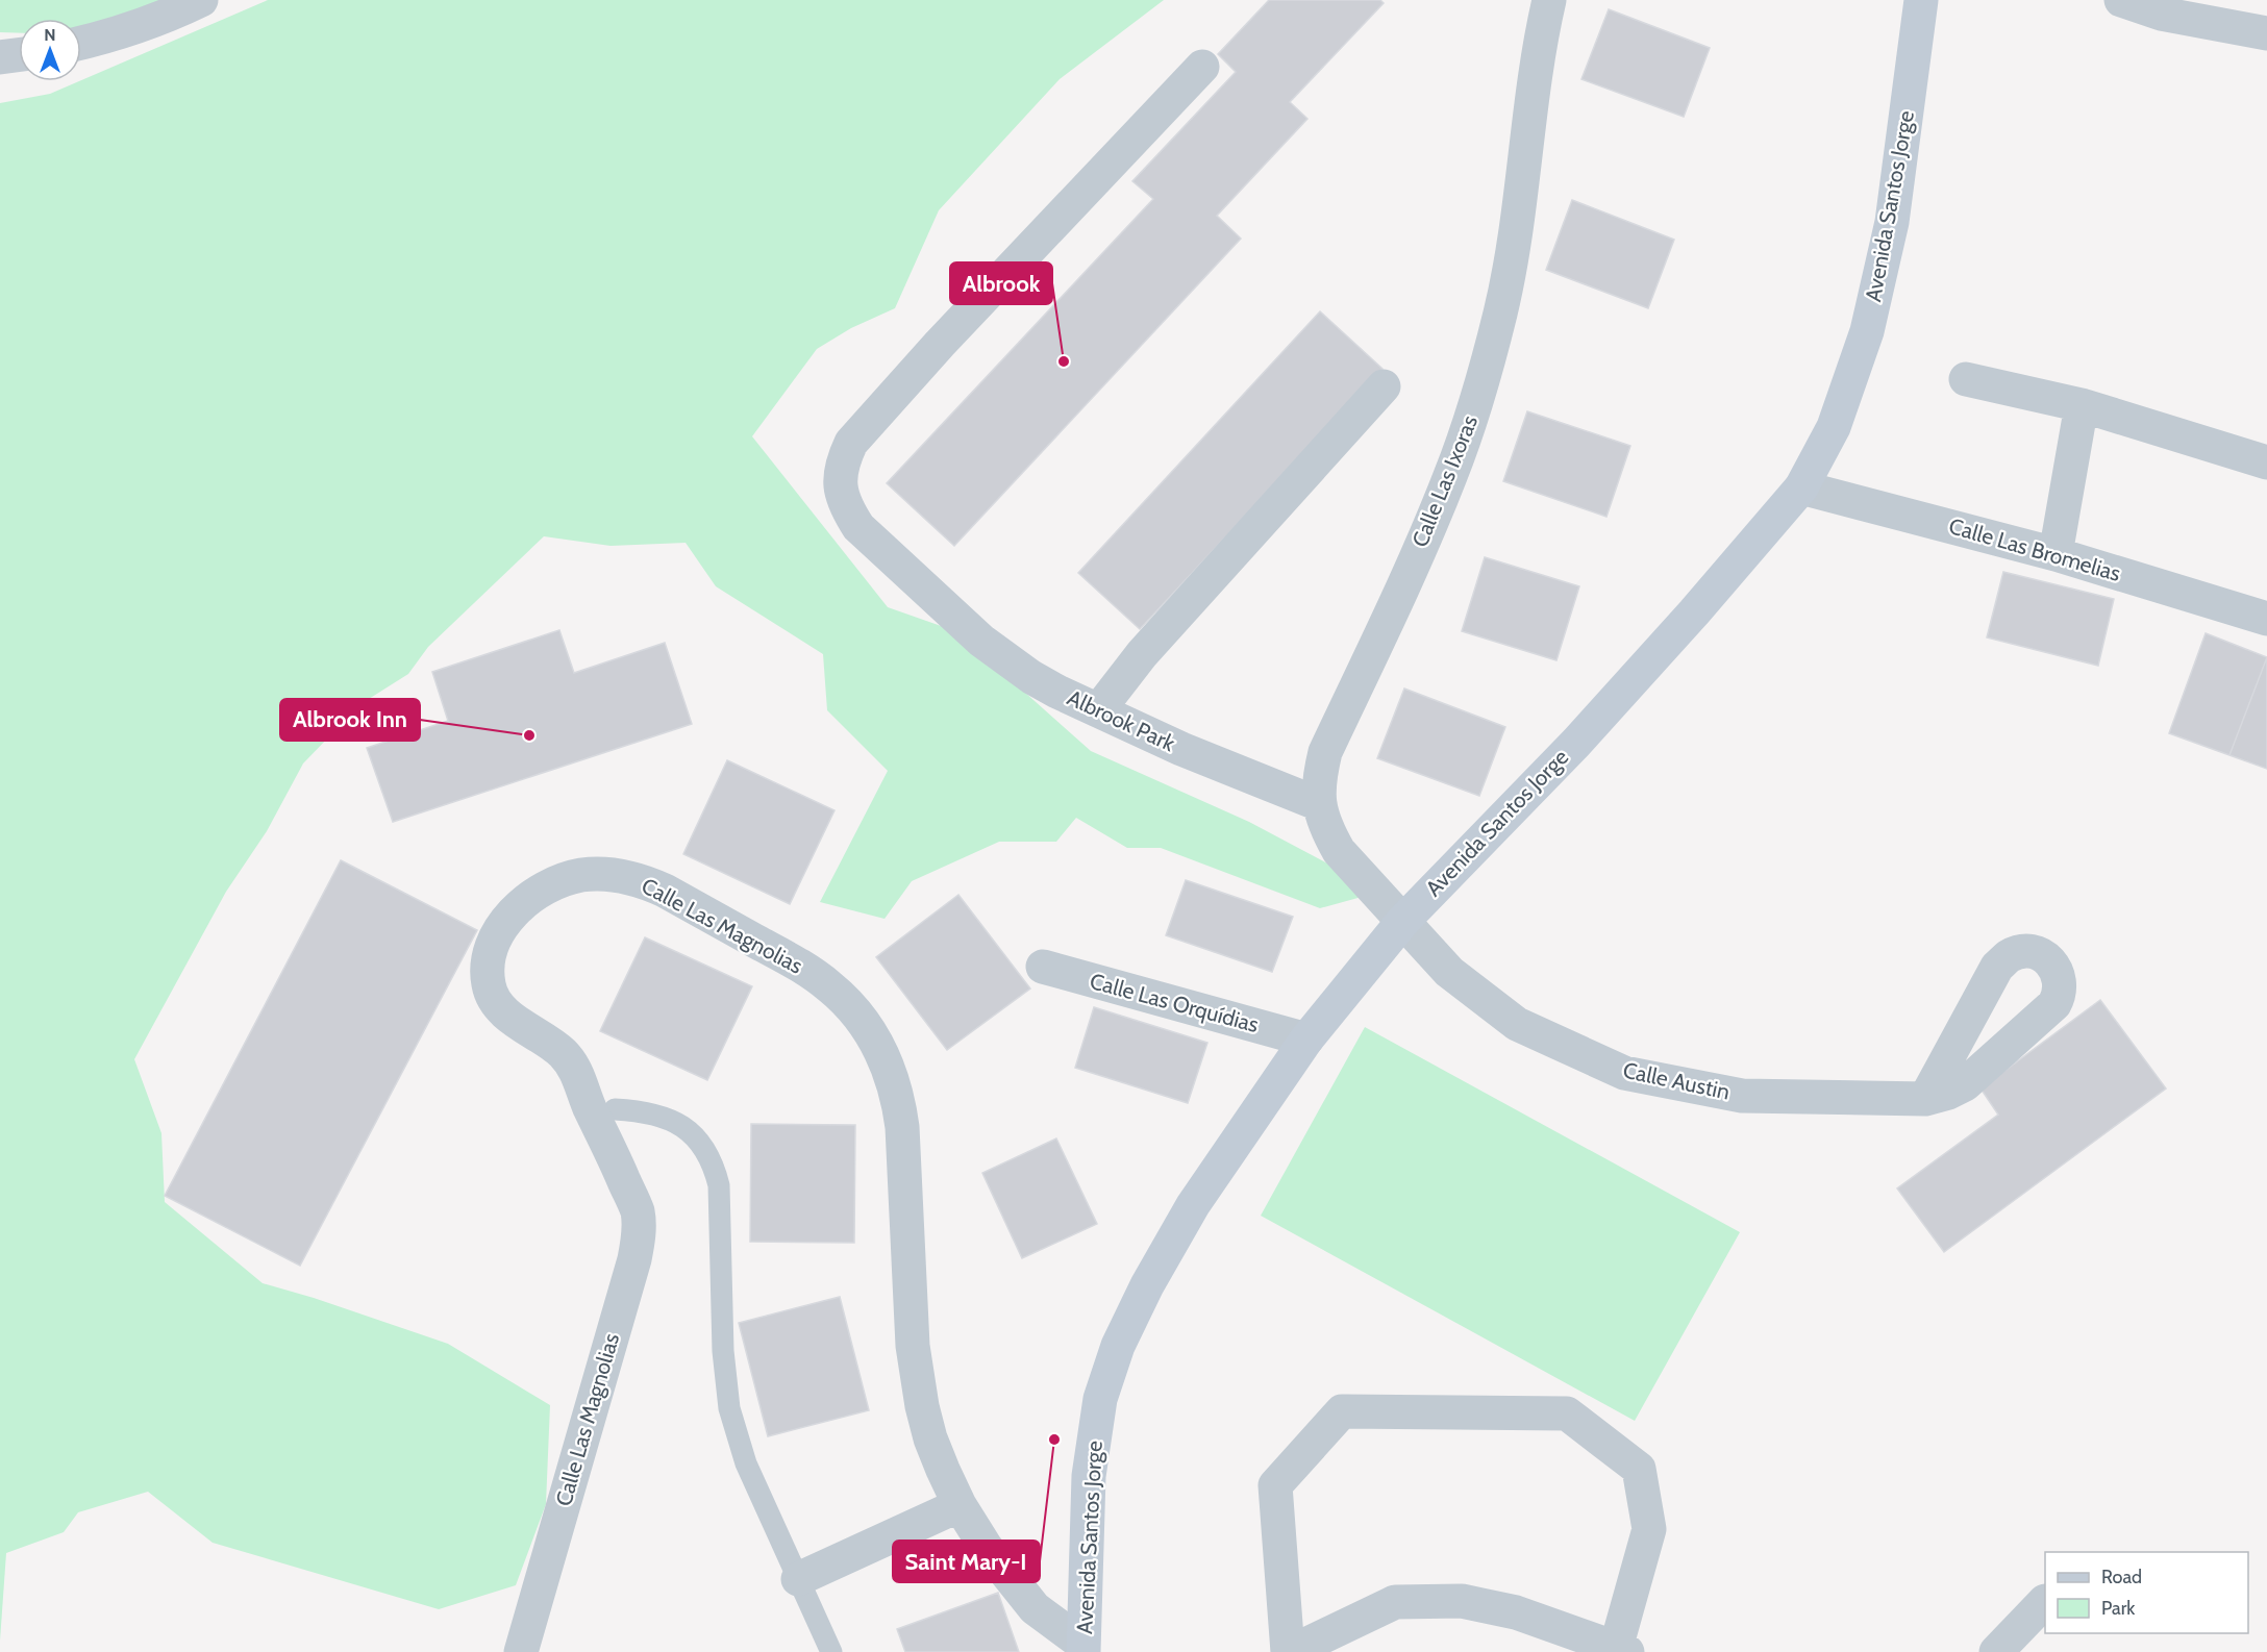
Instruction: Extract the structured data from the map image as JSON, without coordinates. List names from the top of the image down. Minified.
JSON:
{"streets":{"main road":["Avenida Santos Jorge"],"street":["Calle Las Ixoras","Calle Las Bromelias","Albrook Park","Calle Las Magnolias","Calle Las Orquídias","Calle Austin"]},"crossings":[["Avenida Santos Jorge","Calle Las Ixoras"],["Avenida Santos Jorge","Calle Las Bromelias"],["Avenida Santos Jorge","Calle Las Magnolias"],["Avenida Santos Jorge","Calle Las Orquídias"],["Avenida Santos Jorge","Calle Austin"],["Calle Las Ixoras","Albrook Park"],["Calle Las Ixoras","Calle Austin"]],"places":["Albrook","Albrook Inn","Saint Mary-I"],"legend":["Road","Park"],"north":"top"}
